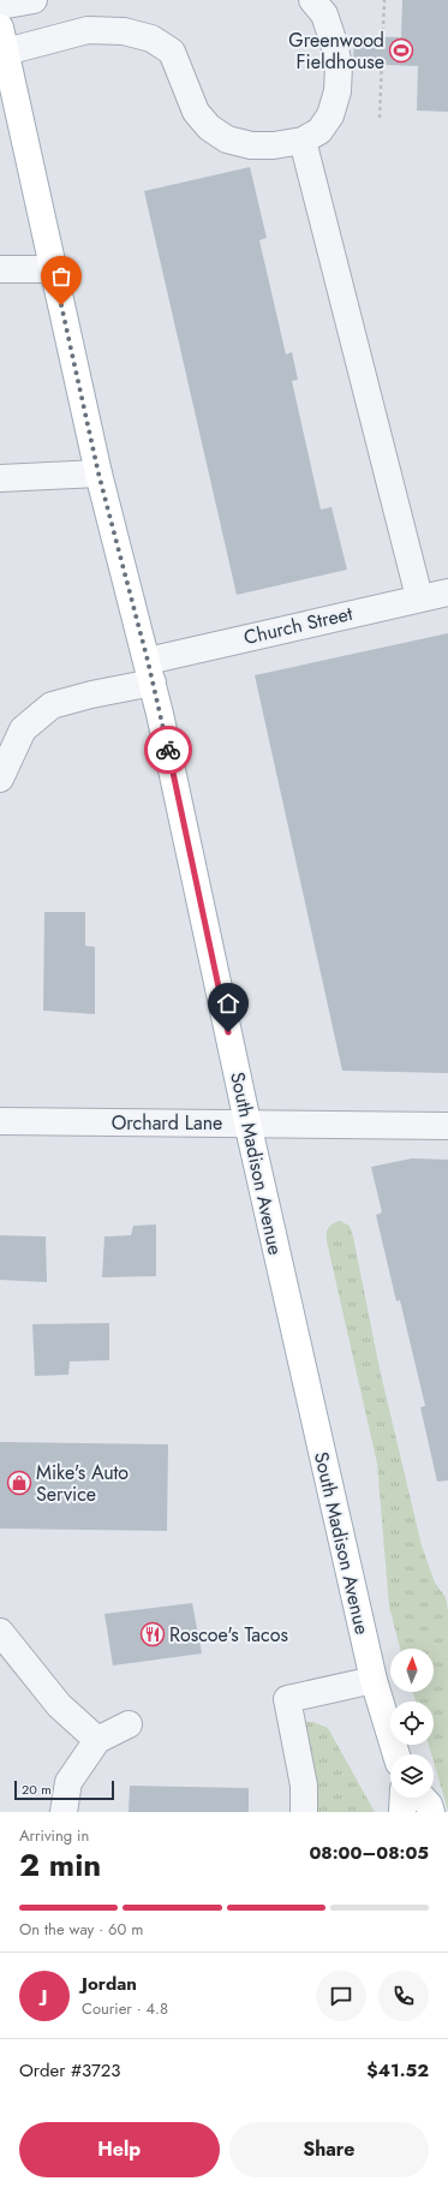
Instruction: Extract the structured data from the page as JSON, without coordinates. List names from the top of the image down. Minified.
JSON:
{"streets":{"main road":["South Madison Avenue"],"street":["Church Street","Orchard Lane"]},"crossings":[["Church Street","South Madison Avenue"],["Orchard Lane","South Madison Avenue"]],"places":{"sports":["Greenwood Fieldhouse"],"shop":["Mike's Auto Service"],"restaurant":["Roscoe's Tacos"]},"scale_bar":"20 m","north":"top","page":{"scale":"20 m","heading":["2 min","Arriving in","08:00–08:05"],"panel":["Jordan","Courier · 4.8","Order #3723","$41.52"],"bar":"On the way · 60 m","round":"J","buttons":["Help","Share"]}}
